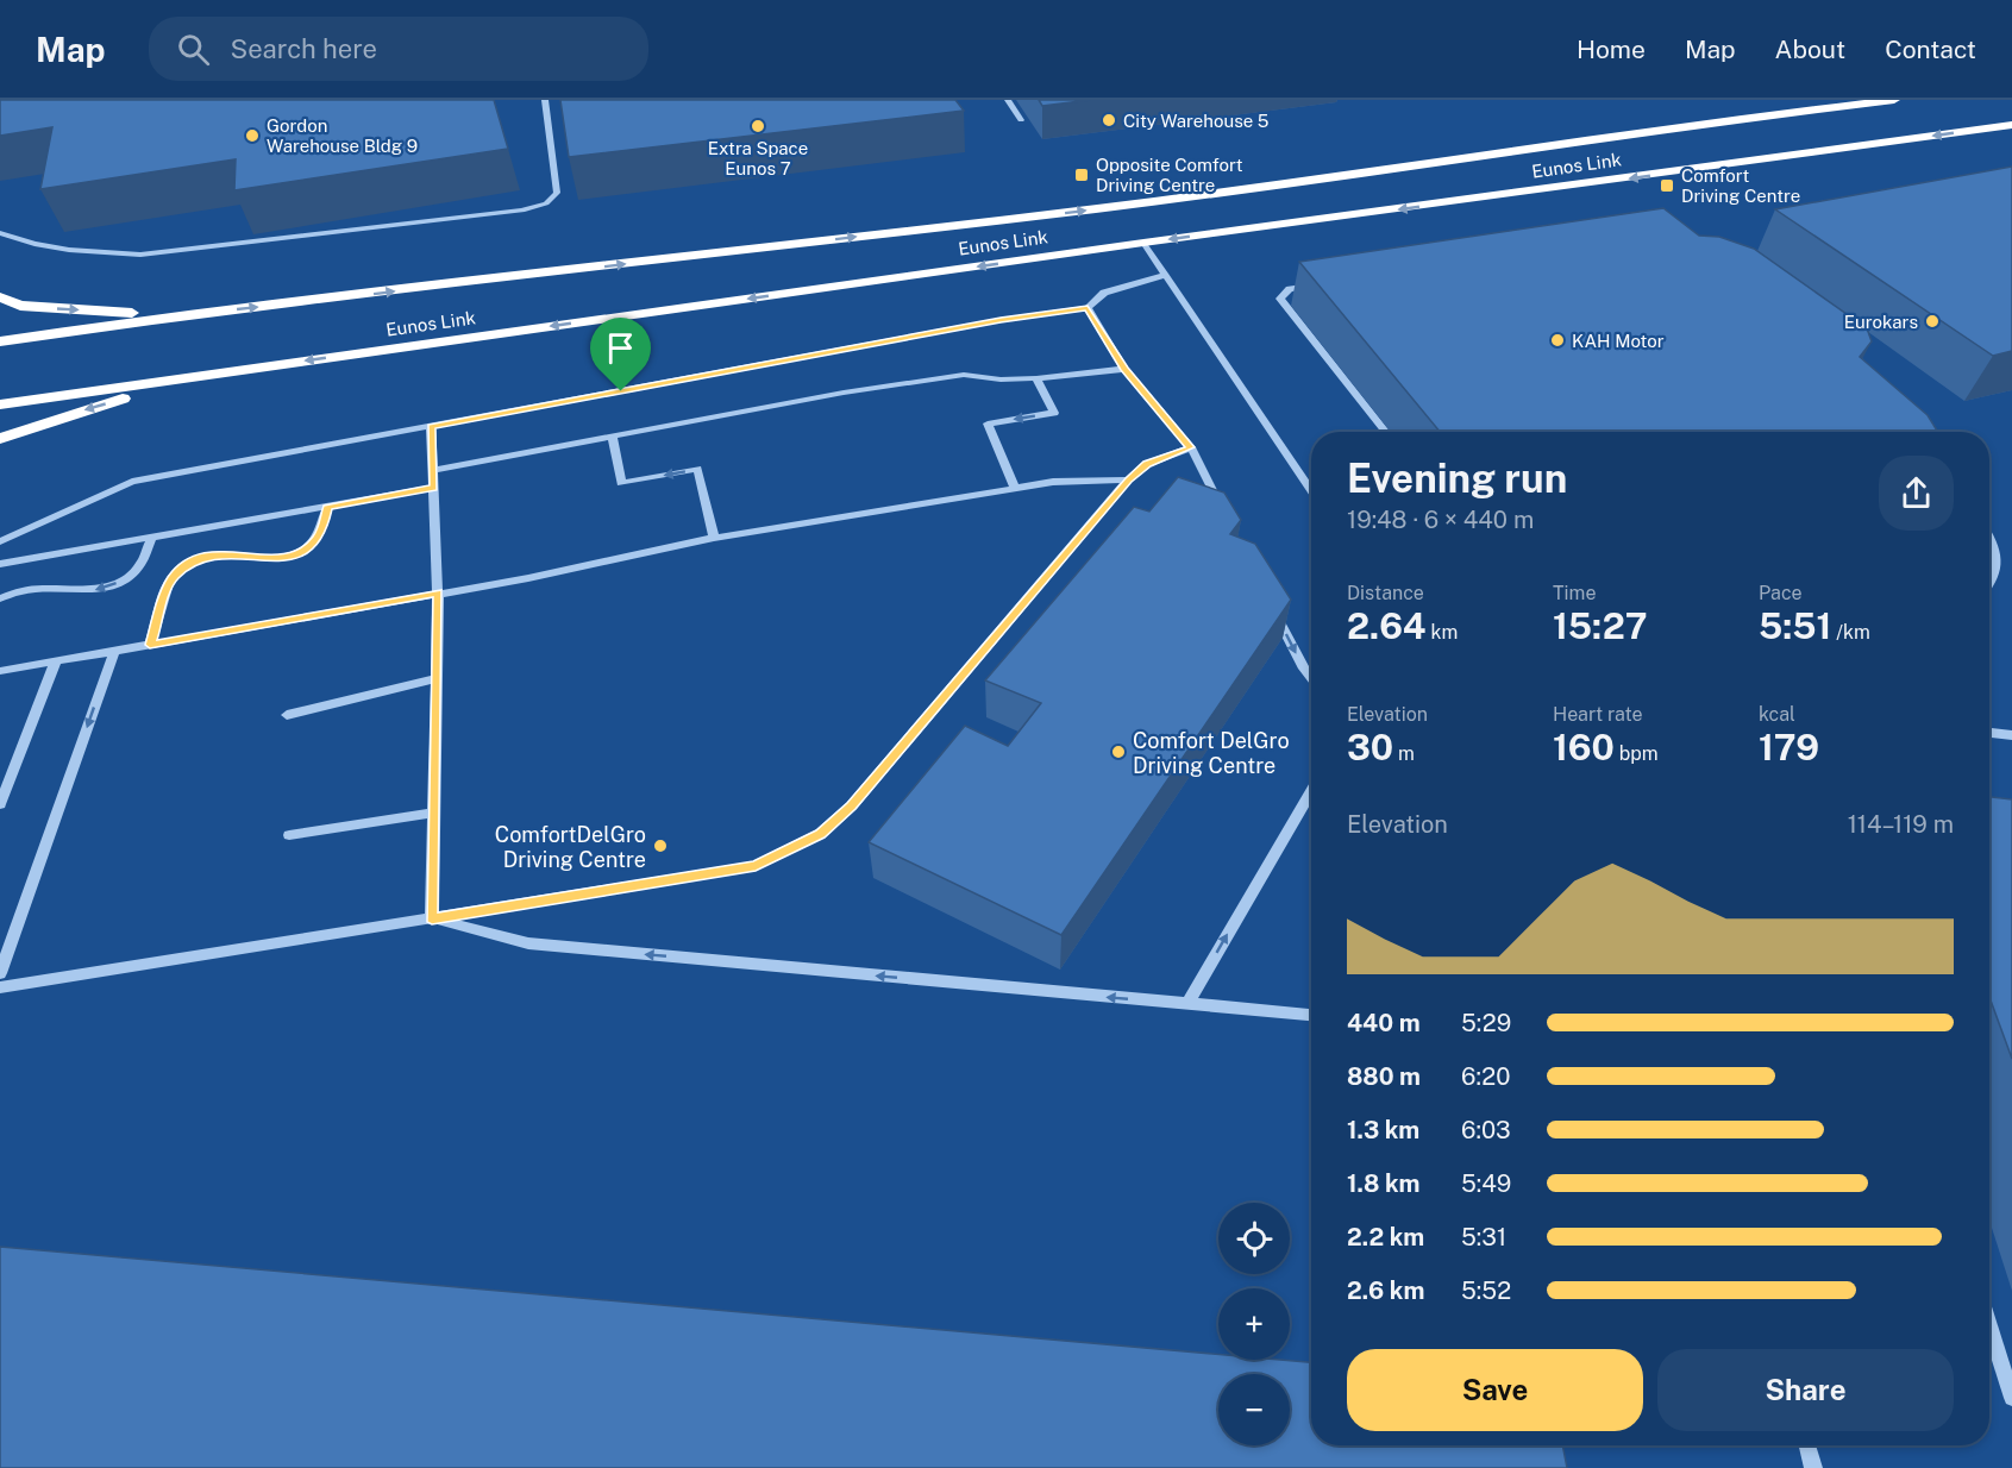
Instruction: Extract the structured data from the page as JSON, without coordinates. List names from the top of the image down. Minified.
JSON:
{"streets":{"highway":["Eunos Link"]},"places":{"other":["City Warehouse 5","Extra Space Eunos 7","Gordon Warehouse Bldg 9","Eurokars","KAH Motor","Comfort DelGro Driving Centre","ComfortDelGro Driving Centre"],"transit":["Opposite Comfort Driving Centre","Comfort Driving Centre"]},"page":{"header":"Map","search":"Search here","nav":["Home","Map","About","Contact"],"heading":["Evening run","19:48 · 6 × 440 m"],"stats":[["Distance","2.64 km"],["Time","15:27"],["Pace","5:51 /km"],["Elevation","30 m"],["Heart rate","160 bpm"],["kcal","179"]],"chart":["Elevation","114–119 m"],"list":[{"name":"440 m","note":"5:29"},{"name":"880 m","note":"6:20"},{"name":"1.3 km","note":"6:03"},{"name":"1.8 km","note":"5:49"},{"name":"2.2 km","note":"5:31"},{"name":"2.6 km","note":"5:52"}],"map_buttons":["+","−"],"buttons":["Save","Share"]}}
